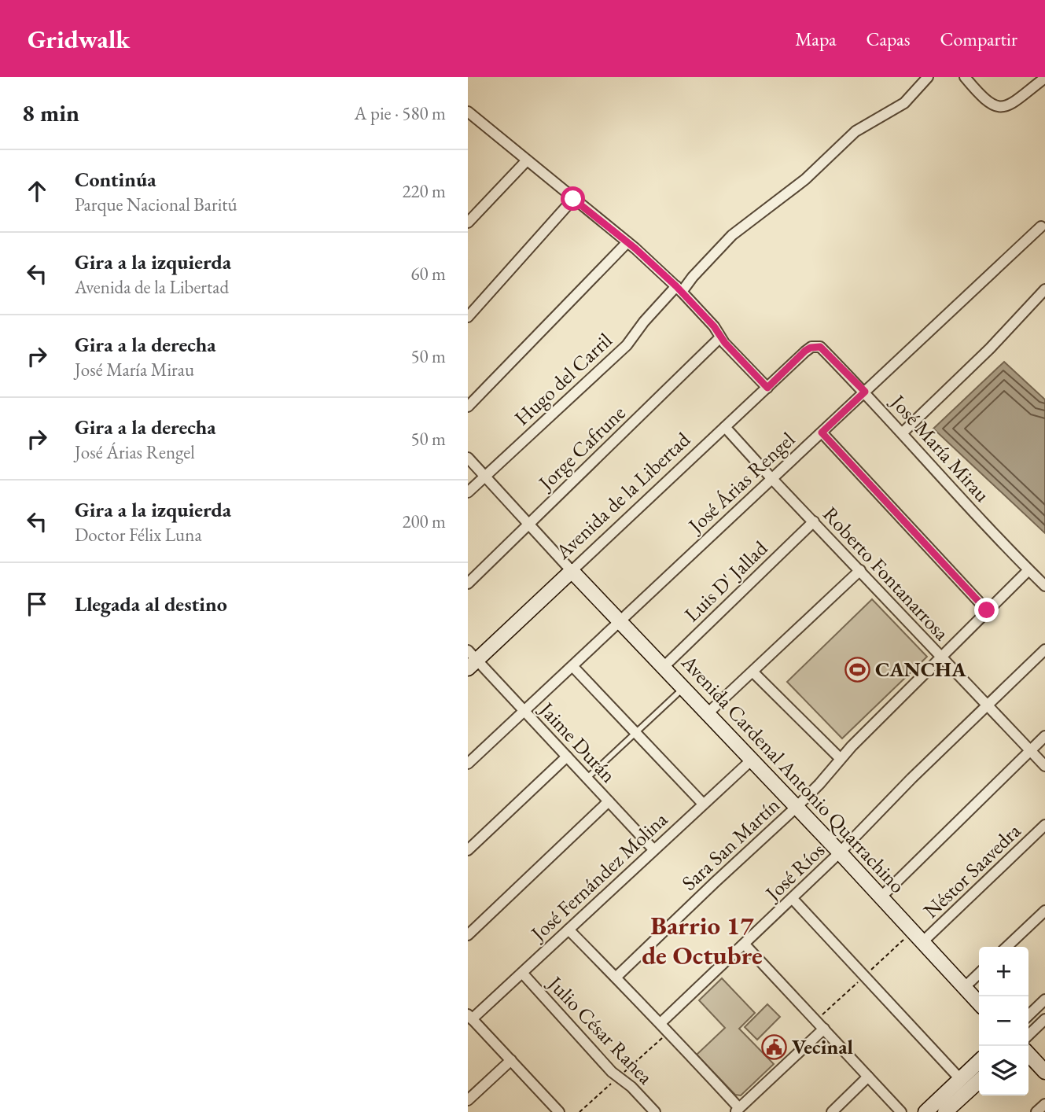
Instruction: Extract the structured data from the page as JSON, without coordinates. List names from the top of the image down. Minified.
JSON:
{"streets":{"street":["Hugo del Carril","Jorge Cafrune","José María Mirau","José Árias Rengel","Avenida de la Libertad","Roberto Fontanarrosa","Luis D' Jallad","Jaime Durán","Avenida Cardenal Antonio Quarrachino","Sara San Martín","Néstor Saavedra","José Ríos","José Fernández Molina","Julio César Ranea"]},"crossings":[["José María Mirau","José Árias Rengel"],["José María Mirau","Avenida de la Libertad"],["José María Mirau","Sara San Martín"],["José Árias Rengel","Roberto Fontanarrosa"],["José Árias Rengel","Jaime Durán"],["José Árias Rengel","Avenida Cardenal Antonio Quarrachino"],["Avenida de la Libertad","Roberto Fontanarrosa"],["Avenida de la Libertad","Jaime Durán"],["Avenida de la Libertad","Avenida Cardenal Antonio Quarrachino"],["Roberto Fontanarrosa","Luis D' Jallad"],["Roberto Fontanarrosa","Sara San Martín"],["Roberto Fontanarrosa","José Ríos"],["Luis D' Jallad","Avenida Cardenal Antonio Quarrachino"],["Jaime Durán","José Fernández Molina"],["Avenida Cardenal Antonio Quarrachino","Sara San Martín"],["Avenida Cardenal Antonio Quarrachino","Néstor Saavedra"],["Avenida Cardenal Antonio Quarrachino","José Ríos"],["Avenida Cardenal Antonio Quarrachino","José Fernández Molina"],["José Fernández Molina","Julio César Ranea"]],"districts":["Barrio 17 de Octubre"],"places":{"sports":["CANCHA"],"public building":["Vecinal"]},"page":{"header":"Gridwalk","nav":["Mapa","Capas","Compartir"],"heading":["8 min","A pie · 580 m"],"list":[["Continúa","Parque Nacional Baritú","220 m"],["Gira a la izquierda","Avenida de la Libertad","60 m"],["Gira a la derecha","José María Mirau","50 m"],["Gira a la derecha","José Árias Rengel","50 m"],["Gira a la izquierda","Doctor Félix Luna","200 m"],"Llegada al destino"],"map_buttons":["+","−"]}}
